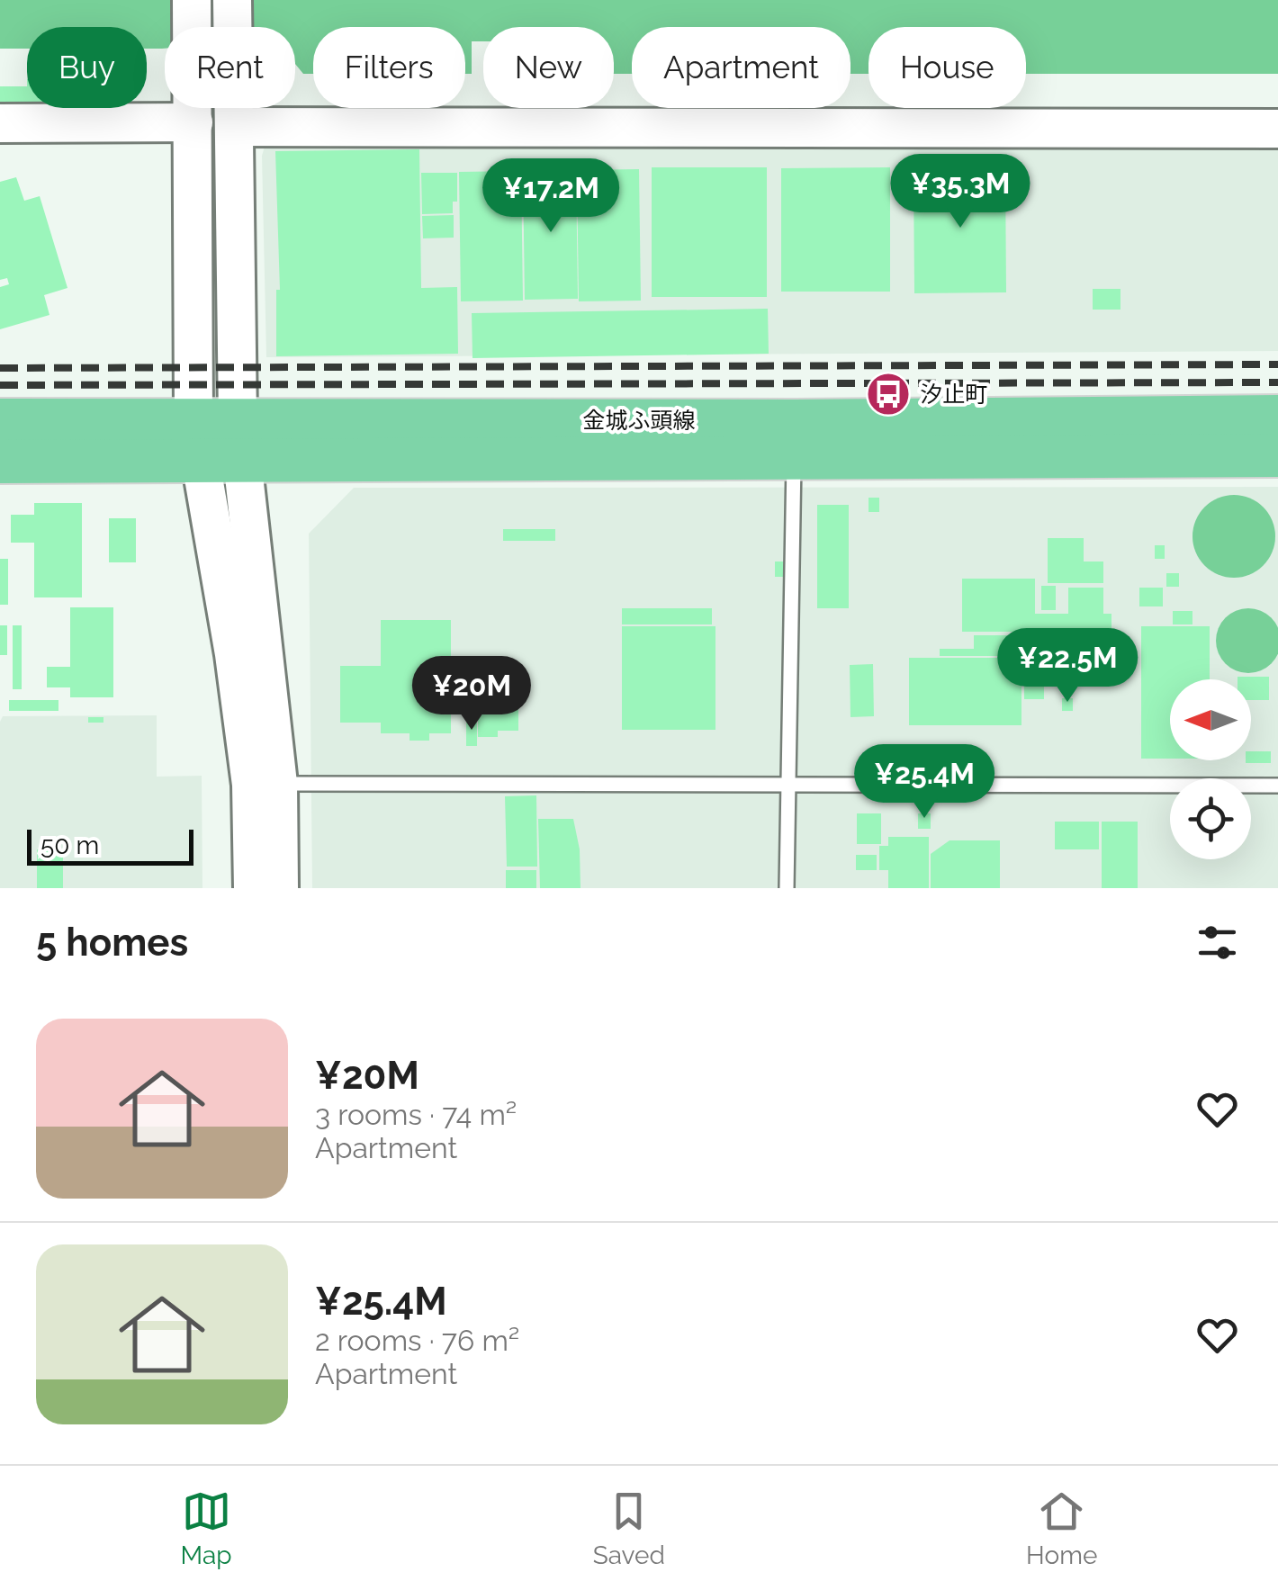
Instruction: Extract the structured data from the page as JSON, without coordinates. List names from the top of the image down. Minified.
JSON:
{"streets":{"main road":["金城ふ頭線"]},"places":{"bus stop":["汐止町"]},"scale_bar":"50 m","north":"left","page":{"chip":["Buy","Rent","Filters","New","Apartment","House"],"price":["¥35.3M","¥17.2M","¥22.5M","¥20M","¥25.4M"],"scale":"50 m","heading":"5 homes","list":[{"name":"¥20M","note":"3 rooms · 74 m² · Apartment"},{"name":"¥25.4M","note":"2 rooms · 76 m² · Apartment"}],"tabs":["Map","Saved","Home"]}}
